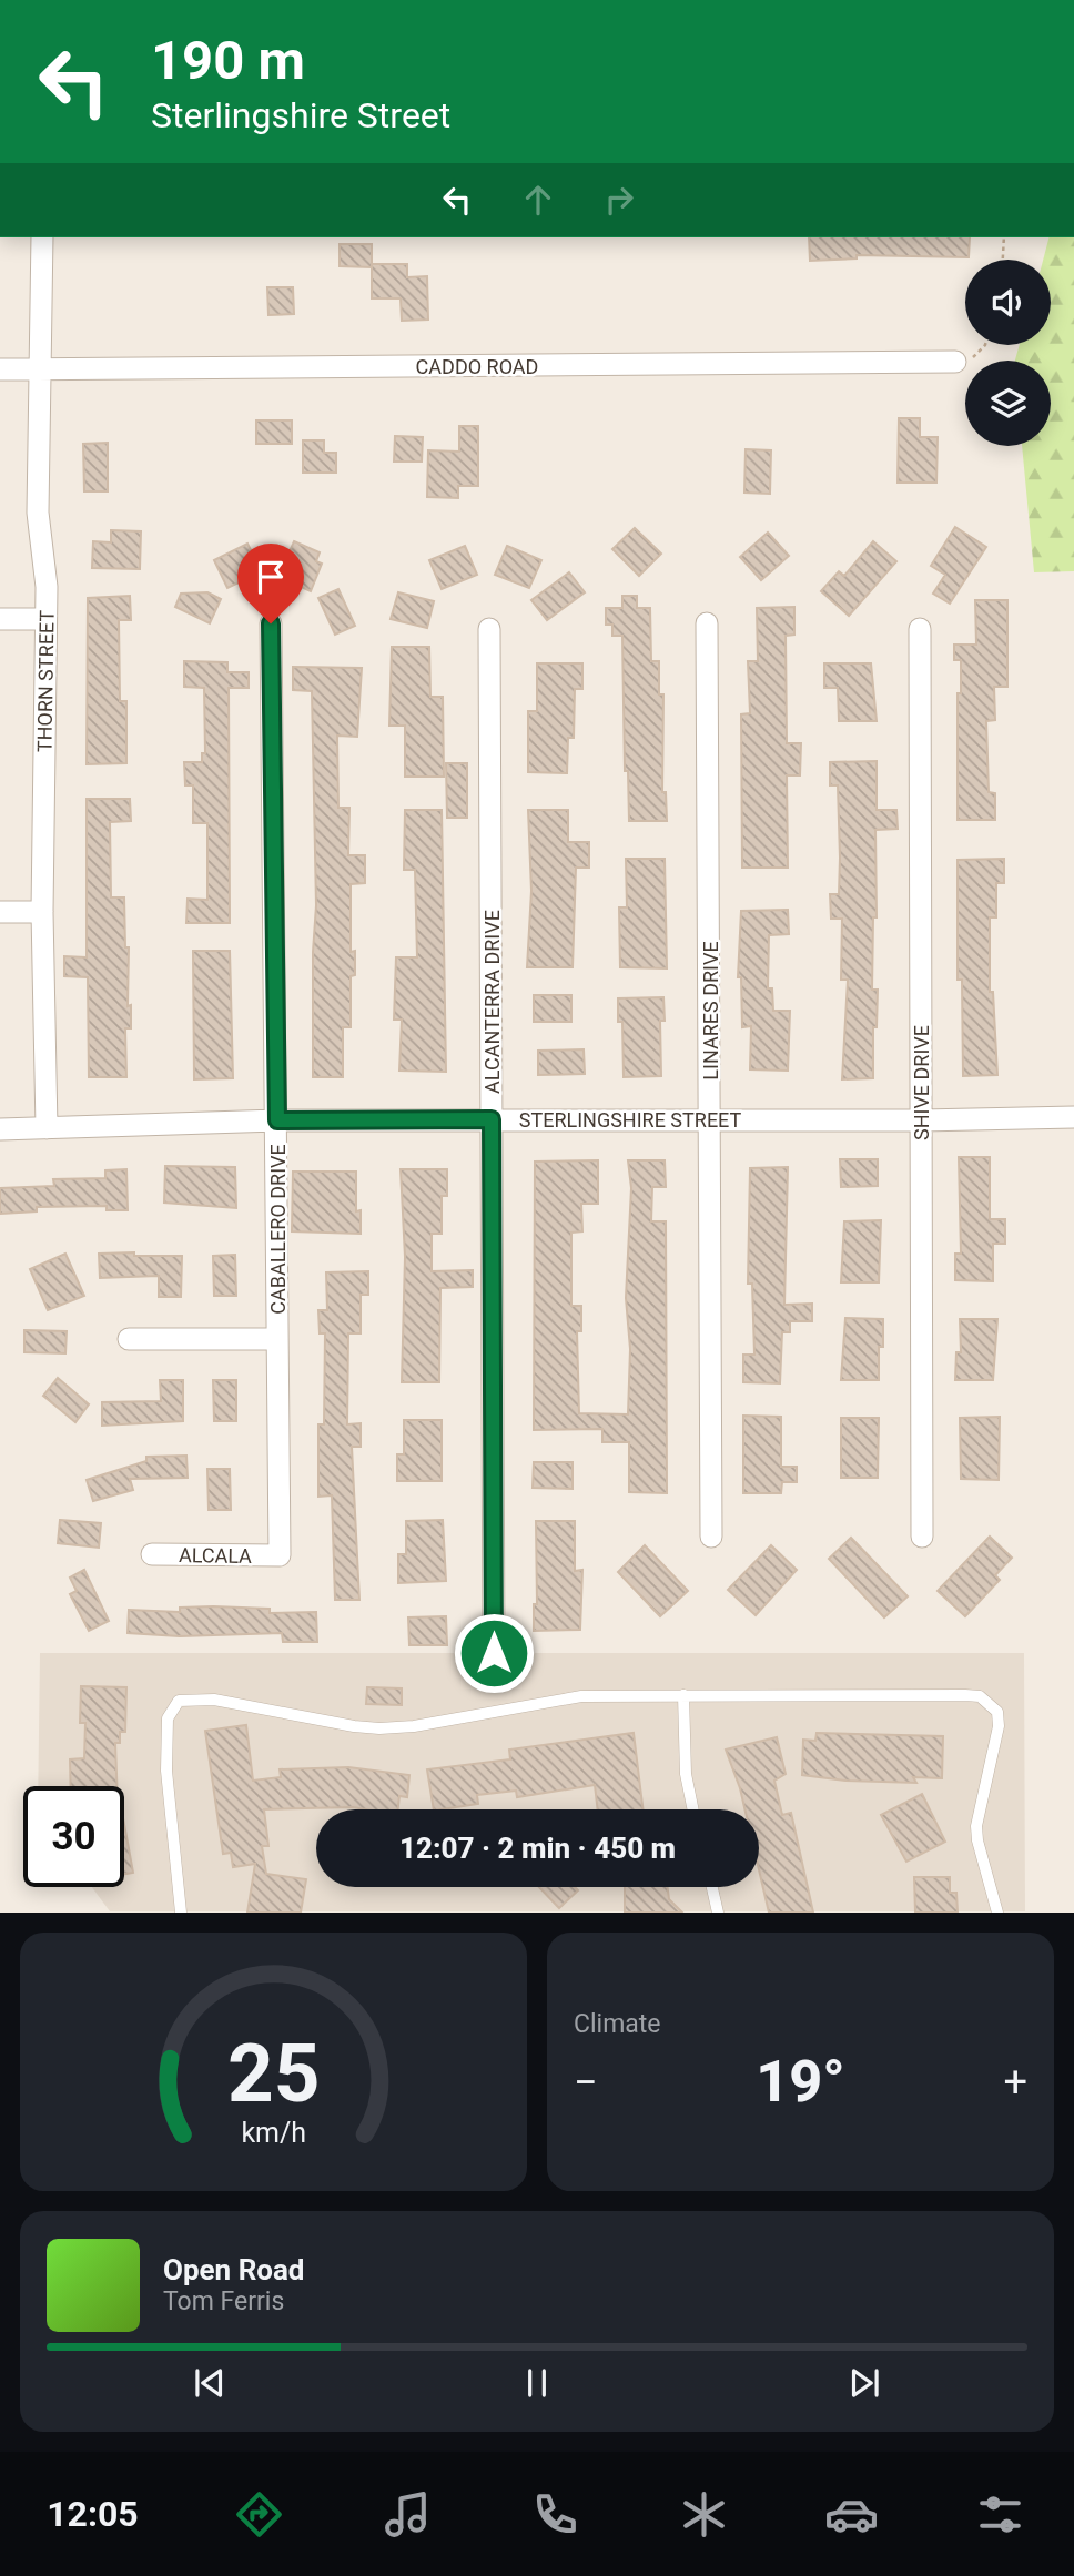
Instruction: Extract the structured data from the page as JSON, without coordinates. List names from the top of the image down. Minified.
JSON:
{"streets":{"street":["CADDO ROAD","THORN STREET","ALCANTERRA DRIVE","LINARES DRIVE","SHIVE DRIVE","STERLINGSHIRE STREET","CABALLERO DRIVE","ALCALA"]},"crossings":[["CADDO ROAD","THORN STREET"],["THORN STREET","STERLINGSHIRE STREET"],["ALCANTERRA DRIVE","STERLINGSHIRE STREET"],["LINARES DRIVE","STERLINGSHIRE STREET"],["SHIVE DRIVE","STERLINGSHIRE STREET"],["STERLINGSHIRE STREET","CABALLERO DRIVE"],["CABALLERO DRIVE","ALCALA"]],"page":{"turn":["190 m","Sterlingshire Street"],"limit":"30","trip":"12:07 · 2 min · 450 m","tile":"Climate","heat":["−","19°","+"],"song":["Open Road","Tom Ferris"],"tabs":"12:05","gauge":["25","km/h"]}}
